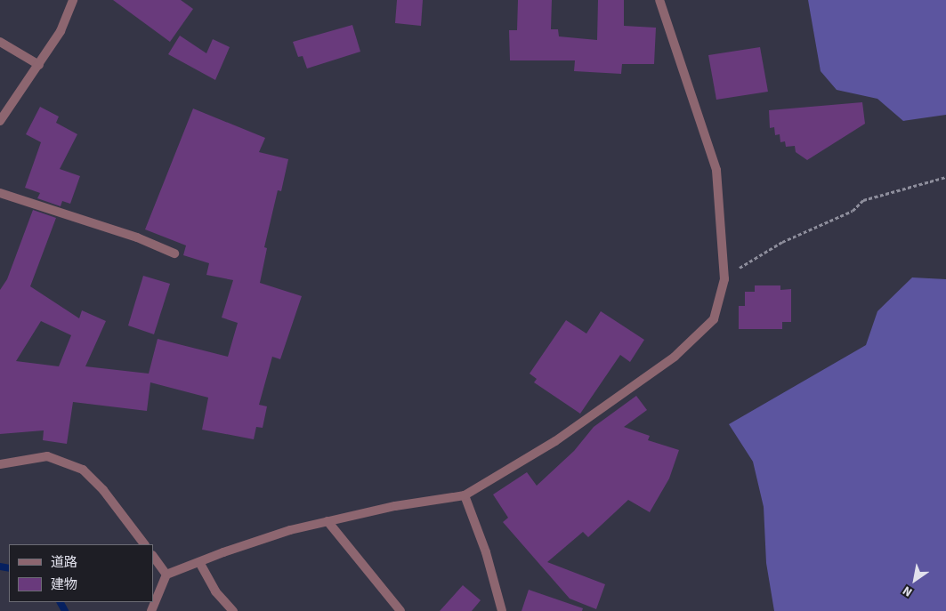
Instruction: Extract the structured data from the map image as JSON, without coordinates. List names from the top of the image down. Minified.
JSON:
{"legend":["道路","建物"],"north":"bottom left"}
